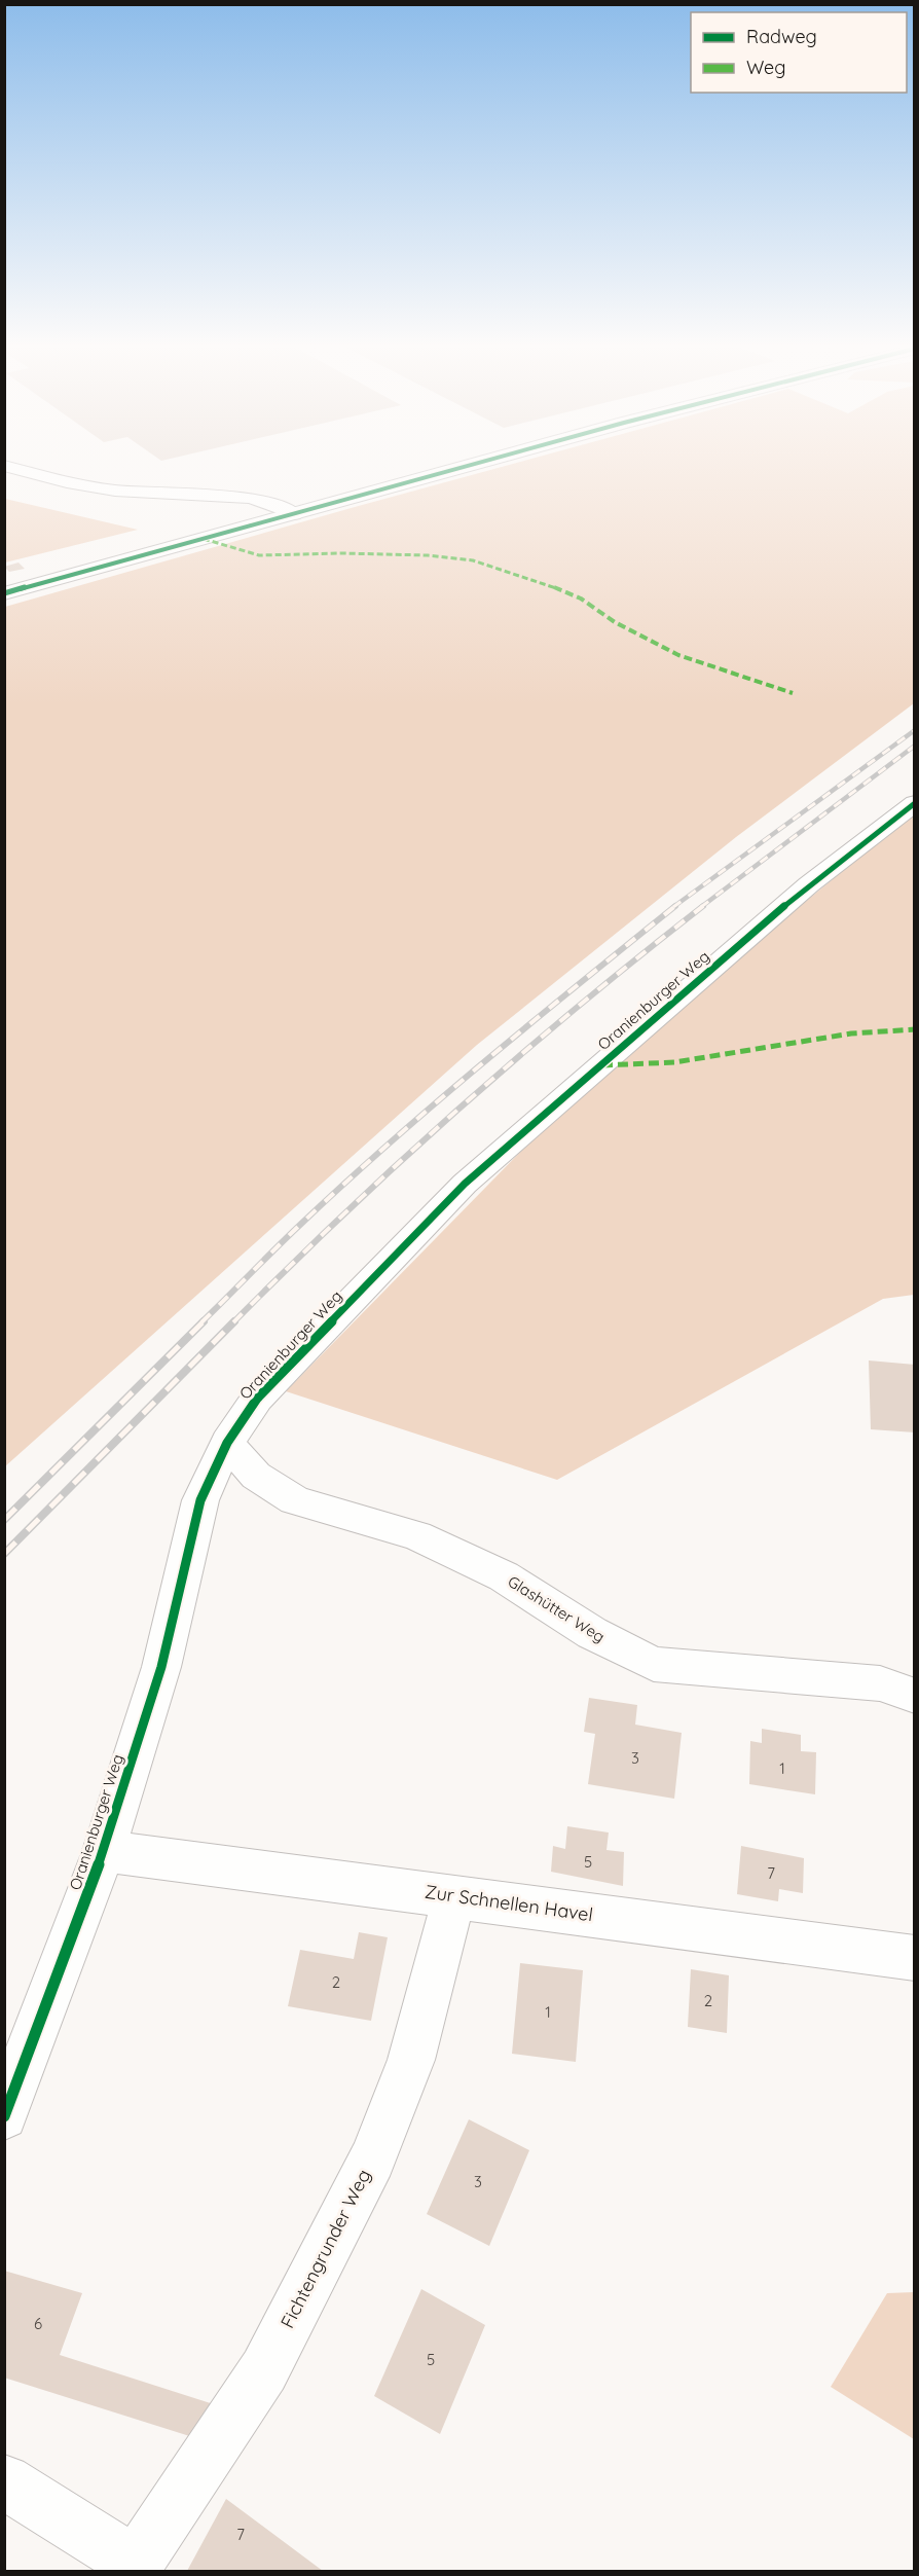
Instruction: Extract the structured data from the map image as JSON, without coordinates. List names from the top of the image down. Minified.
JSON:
{"streets":{"street":["Oranienburger Weg","Glashütter Weg","Zur Schnellen Havel","Fichtengrunder Weg"]},"crossings":[["Oranienburger Weg","Glashütter Weg"],["Oranienburger Weg","Zur Schnellen Havel"],["Zur Schnellen Havel","Fichtengrunder Weg"]],"house_numbers":["3","1","5","7","2","2","1","3","6","5","7"],"legend":["Radweg","Weg"]}
